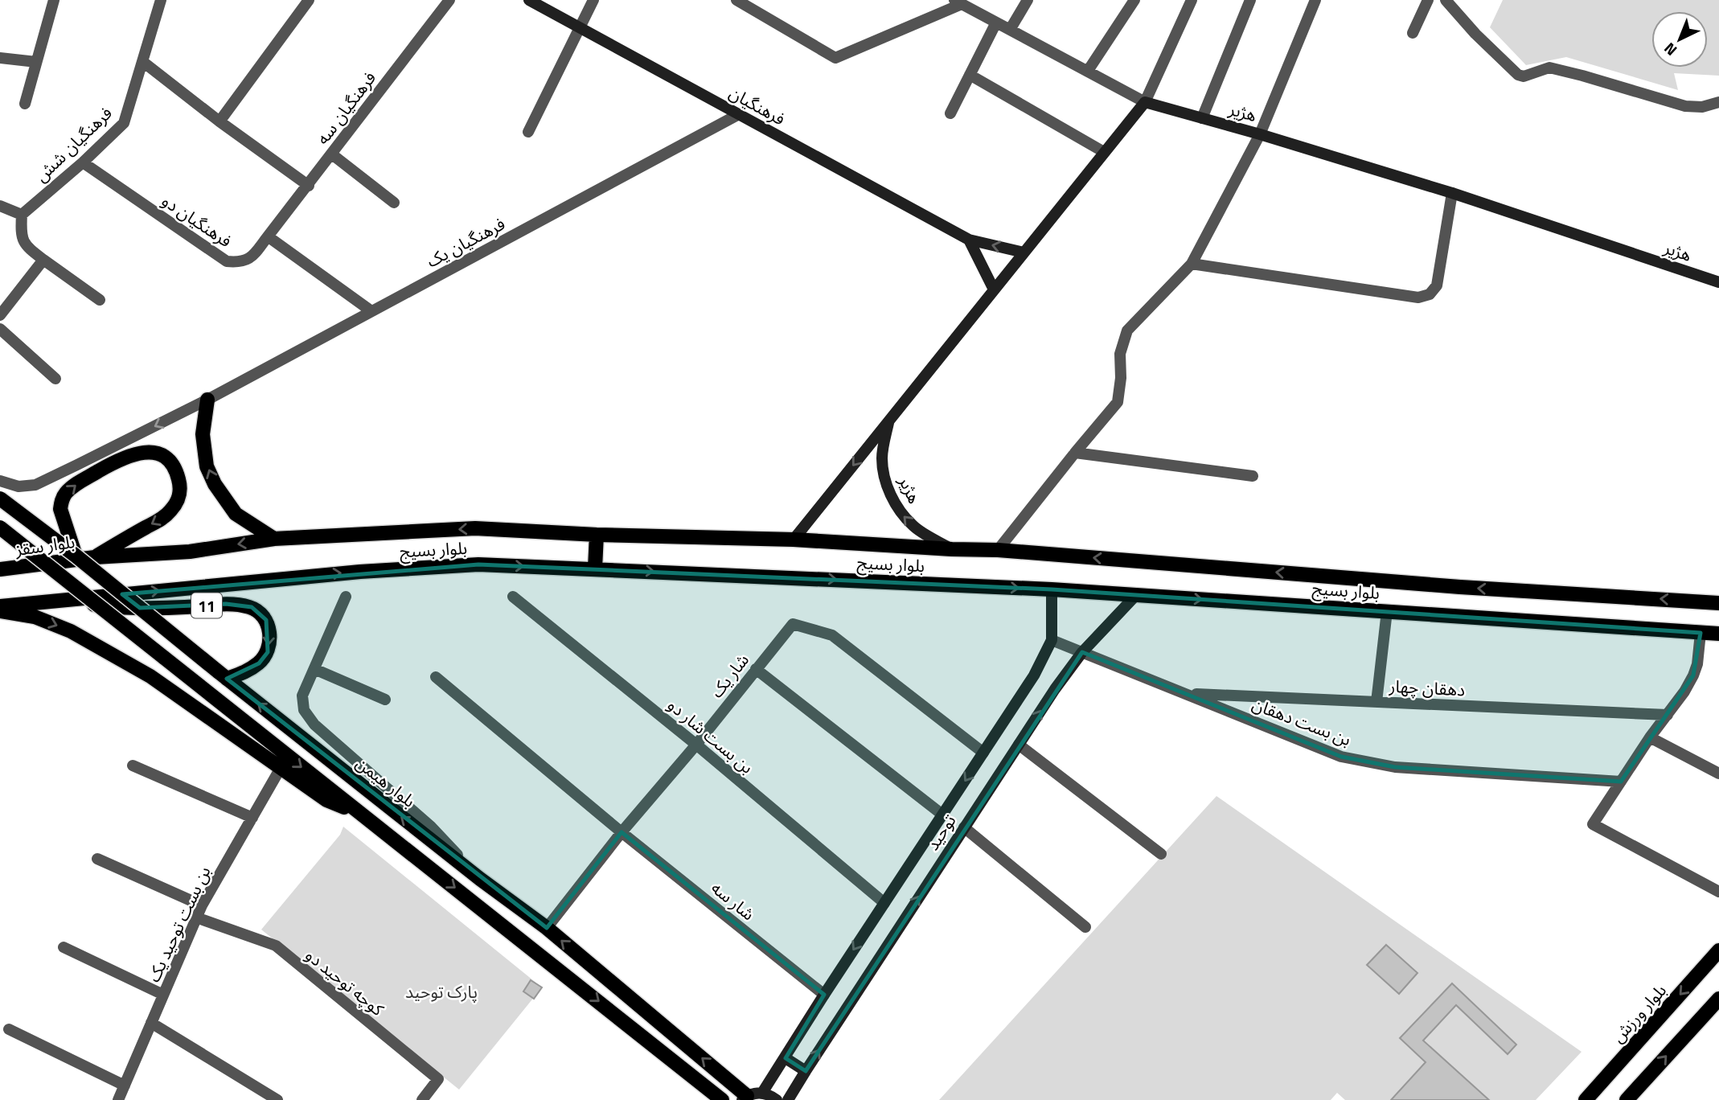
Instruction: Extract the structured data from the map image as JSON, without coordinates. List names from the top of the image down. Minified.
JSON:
{"streets":{"main road":["فرهنگیان","هژیر","بلوار سقز","بلوار بسیج","11","بلوار هیمن","توحید","بلوار ورزش"],"street":["فرهنگیان سه","فرهنگیان شش","فرهنگیان دو","فرهنگیان یک","شار یک","دهقان چهار","بن بست دهقان","بن بست شار دو","شار سه","بن بست توحید یک","کوچه توحید دو"]},"crossings":[["فرهنگیان","هژیر"],["فرهنگیان","فرهنگیان یک"],["فرهنگیان سه","فرهنگیان دو"],["هژیر","بلوار بسیج"],["فرهنگیان شش","فرهنگیان دو"],["بلوار سقز","بلوار بسیج"],["بلوار بسیج","11"],["بلوار بسیج","توحید"],["11","بلوار هیمن"],["شار یک","بن بست شار دو"],["شار یک","بلوار هیمن"],["شار یک","توحید"],["شار یک","شار سه"],["دهقان چهار","بن بست دهقان"],["بن بست دهقان","توحید"],["بن بست شار دو","توحید"],["توحید","شار سه"],["بن بست توحید یک","کوچه توحید دو"]],"parks":["پارک توحید"],"north":"bottom left"}
